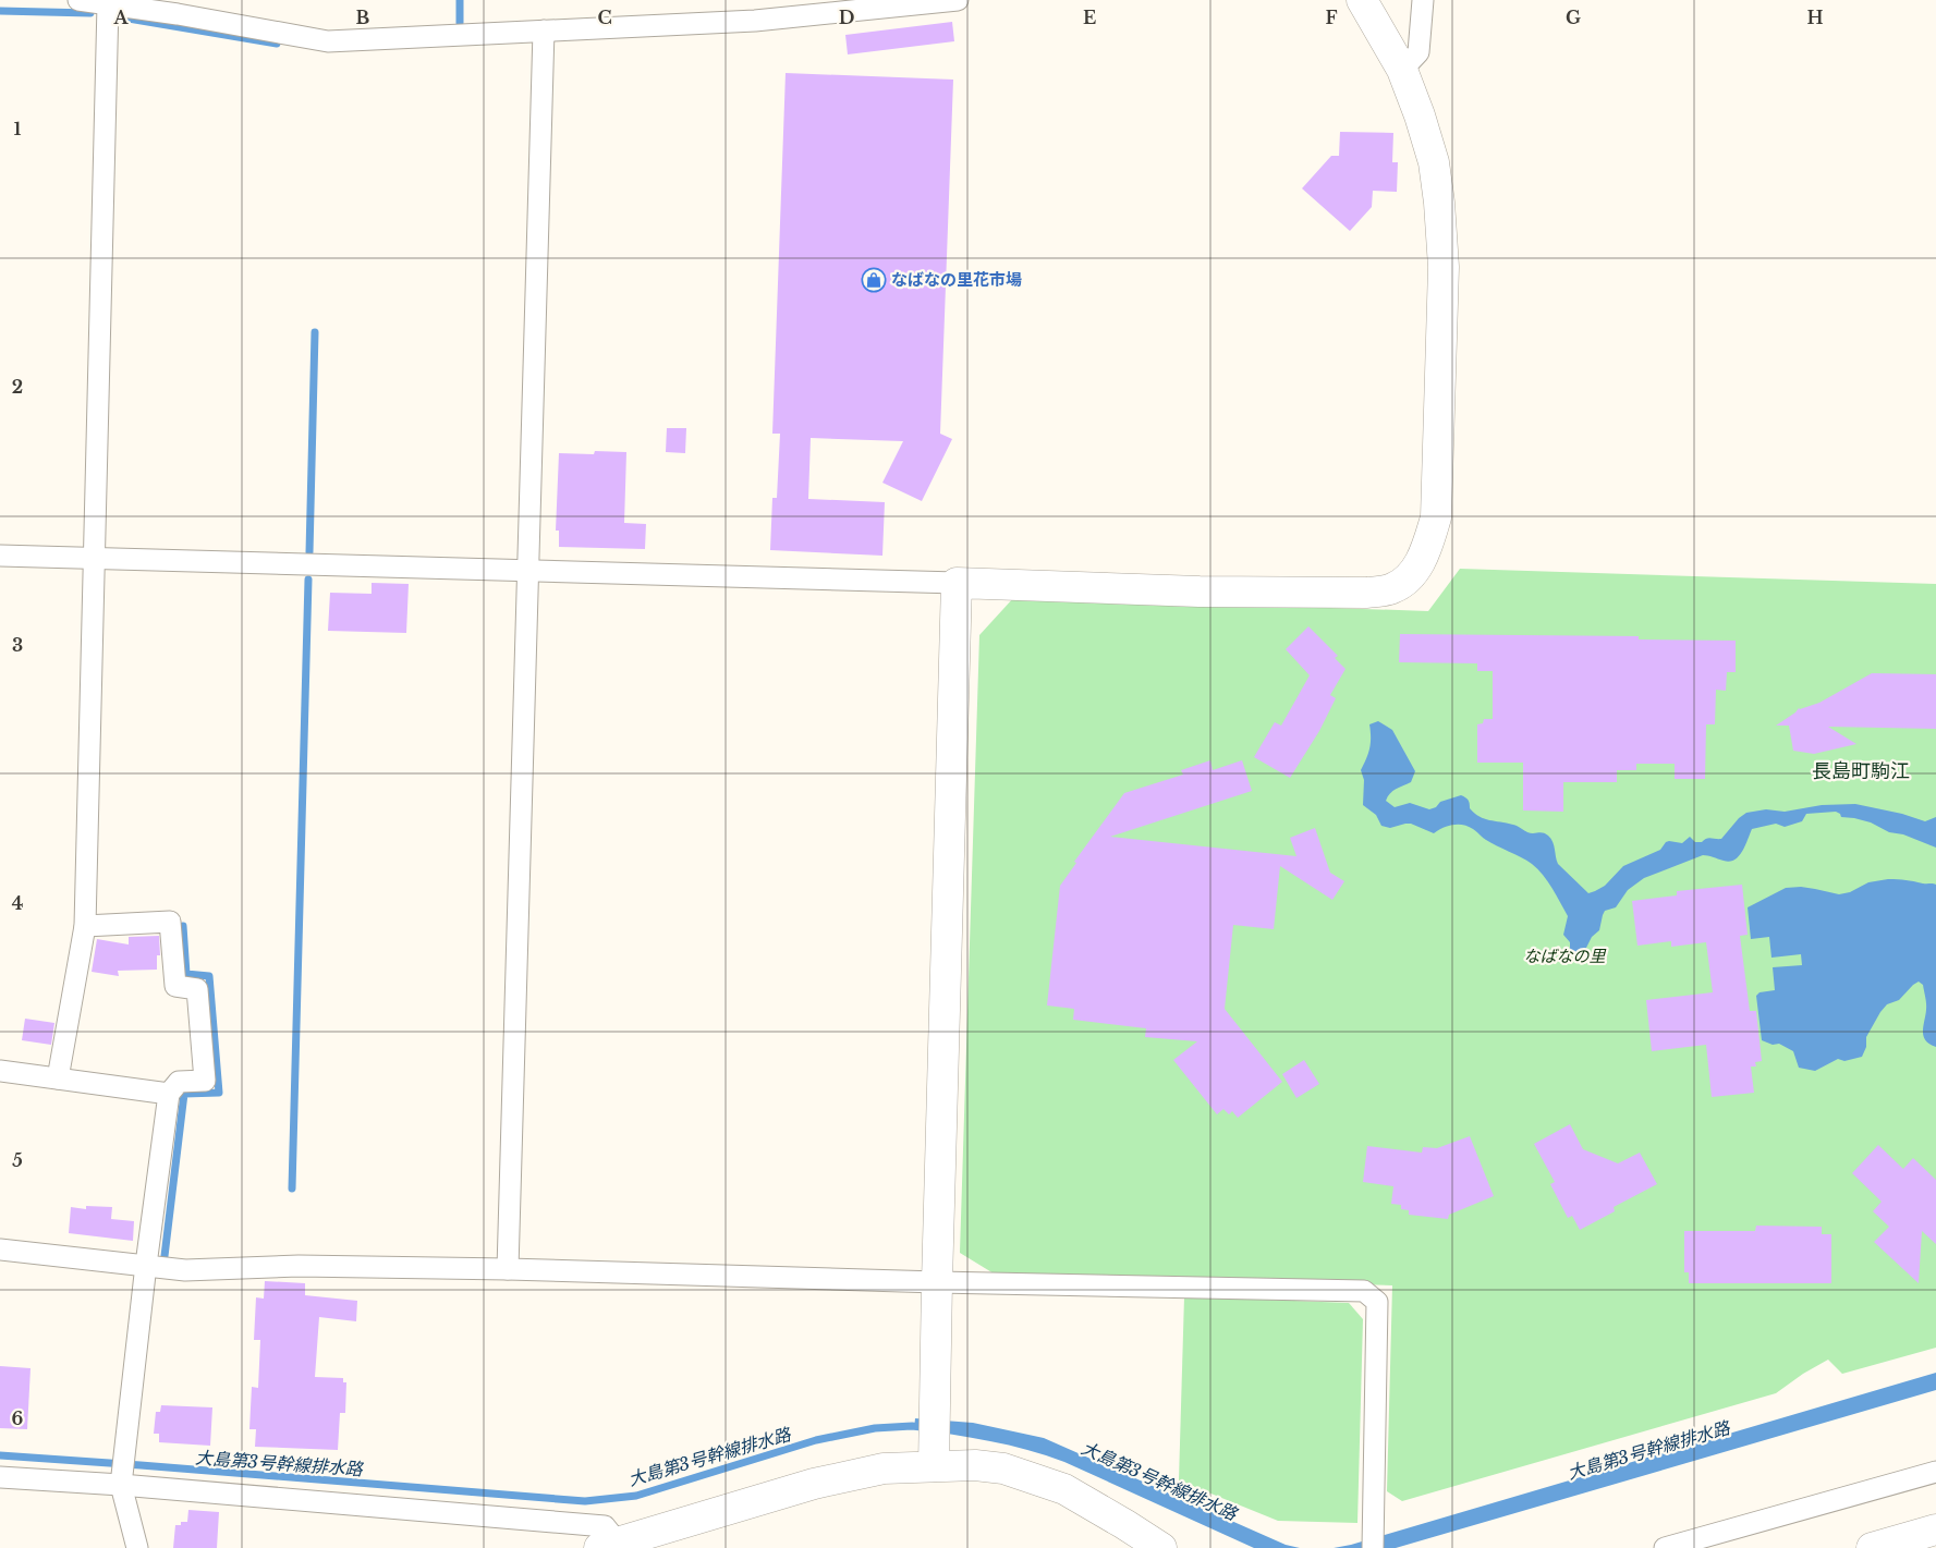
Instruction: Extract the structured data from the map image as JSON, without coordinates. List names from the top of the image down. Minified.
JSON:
{"districts":["長島町駒江"],"water":["大島第3号幹線排水路"],"parks":["なばなの里"],"places":{"shop":["なばなの里花市場"]},"grid":{"columns":["A","B","C","D","E","F","G","H"],"rows":["1","2","3","4","5","6"]}}
